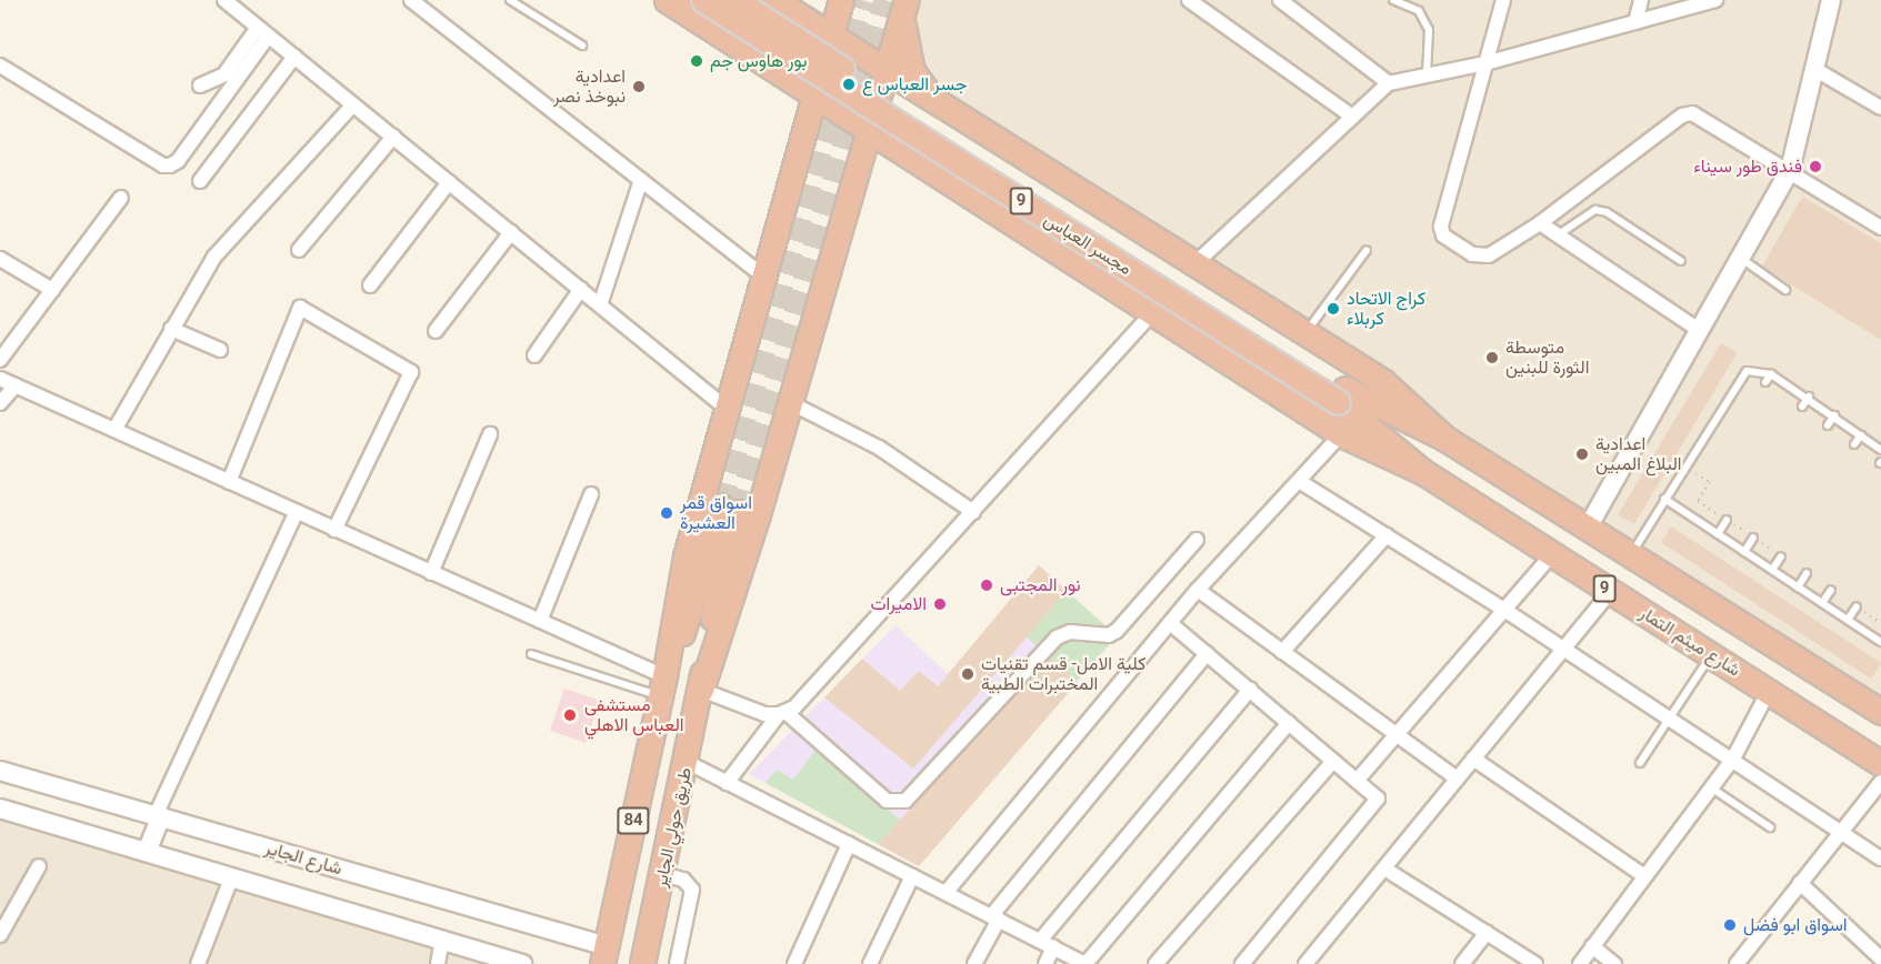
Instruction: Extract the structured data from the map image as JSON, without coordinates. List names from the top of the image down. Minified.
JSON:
{"streets":{"highway":["9","مجسر العباس","شارع ميثم التمار","84","طريق حولي الجاير"],"street":["شارع الجاير"]},"crossings":[["9","مجسر العباس"],["9","شارع ميثم التمار"],["مجسر العباس","شارع ميثم التمار"],["84","طريق حولي الجاير"],["84","شارع الجاير"]],"places":["بور هاوس جم","جسر العباس ع","اعدادية نبوخذ نصر","فندق طور سيناء","كراج الاتحاد كربلاء","متوسطة الثورة للبنين","اعدادية البلاغ المبين","اسواق قمر العشيرة","نور المجتبى","الاميرات","كلية الامل- قسم تقنيات المختبرات الطبية","مستشفى العباس الاهلي","اسواق ابو فضل"]}
